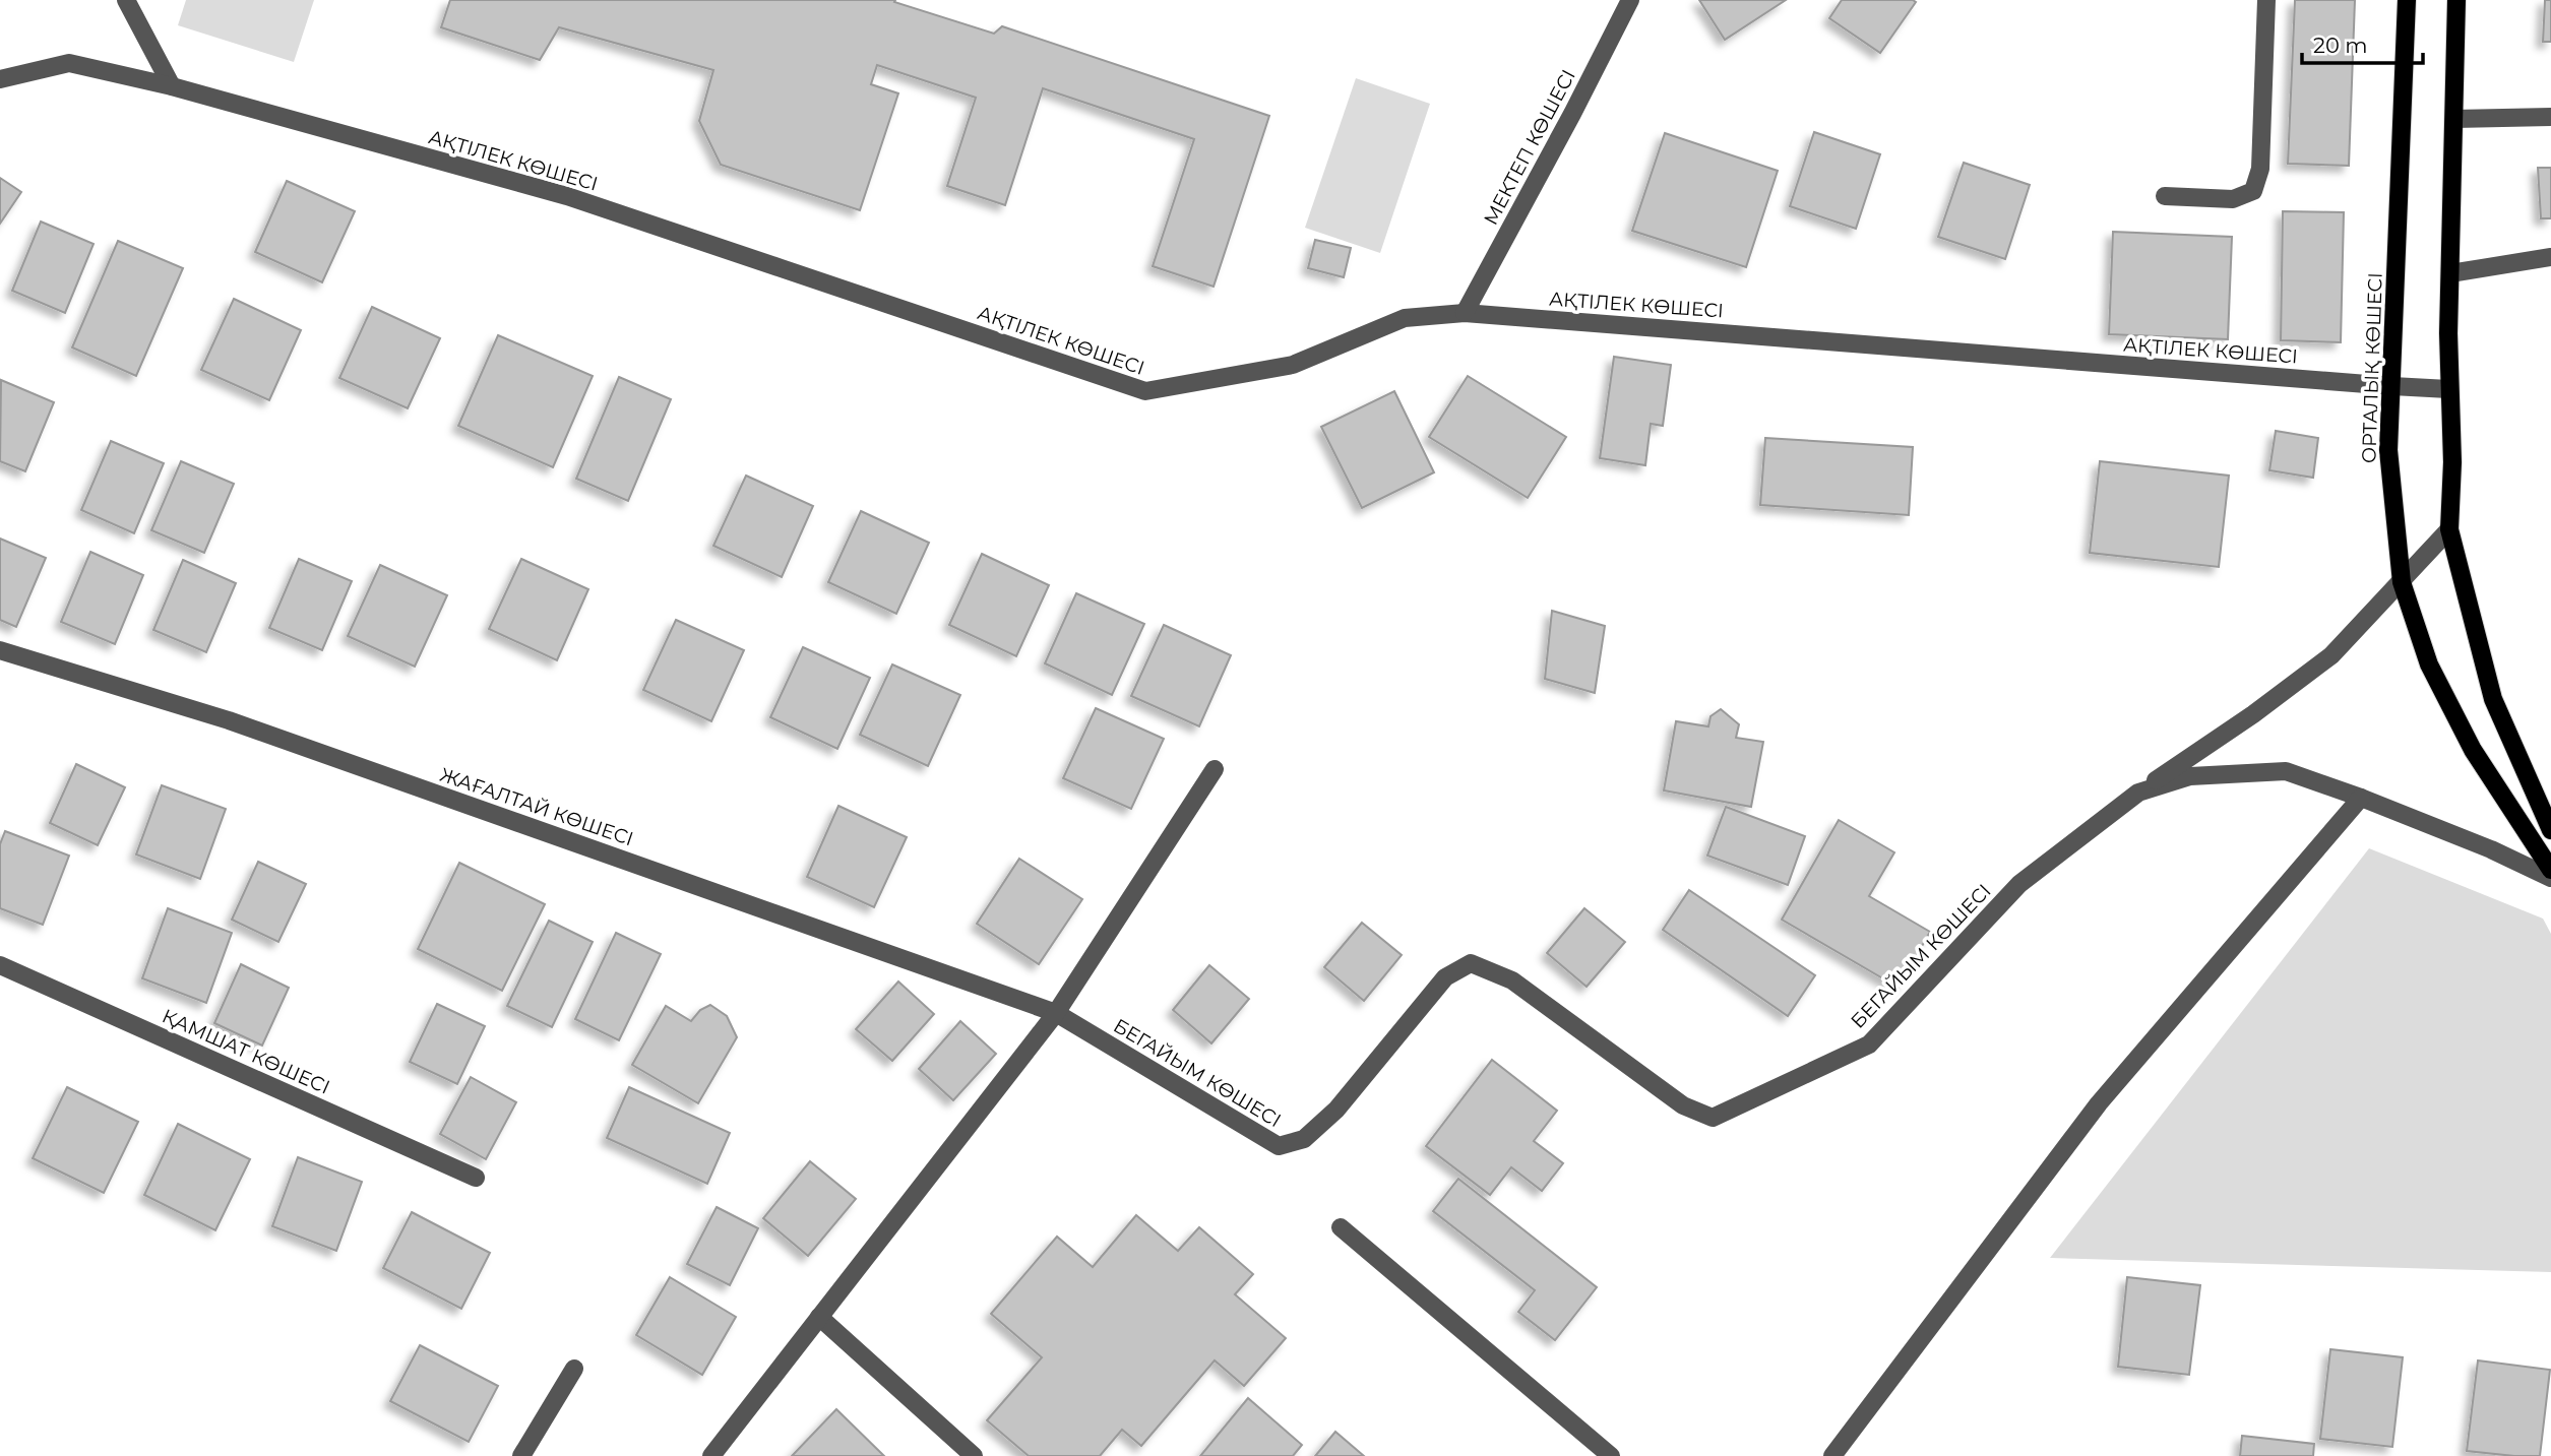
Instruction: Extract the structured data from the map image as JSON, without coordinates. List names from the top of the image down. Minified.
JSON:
{"streets":{"main road":["ОРТАЛЫҚ КӨШЕСІ"],"street":["МЕКТЕП КӨШЕСІ","АҚТІЛЕК КӨШЕСІ","ЖАҒАЛТАЙ КӨШЕСІ","БЕГАЙЫМ КӨШЕСІ","ҚАМШАТ КӨШЕСІ"]},"crossings":[["МЕКТЕП КӨШЕСІ","АҚТІЛЕК КӨШЕСІ"],["АҚТІЛЕК КӨШЕСІ","ОРТАЛЫҚ КӨШЕСІ"],["ЖАҒАЛТАЙ КӨШЕСІ","БЕГАЙЫМ КӨШЕСІ"]],"scale_bar":"20 m"}
